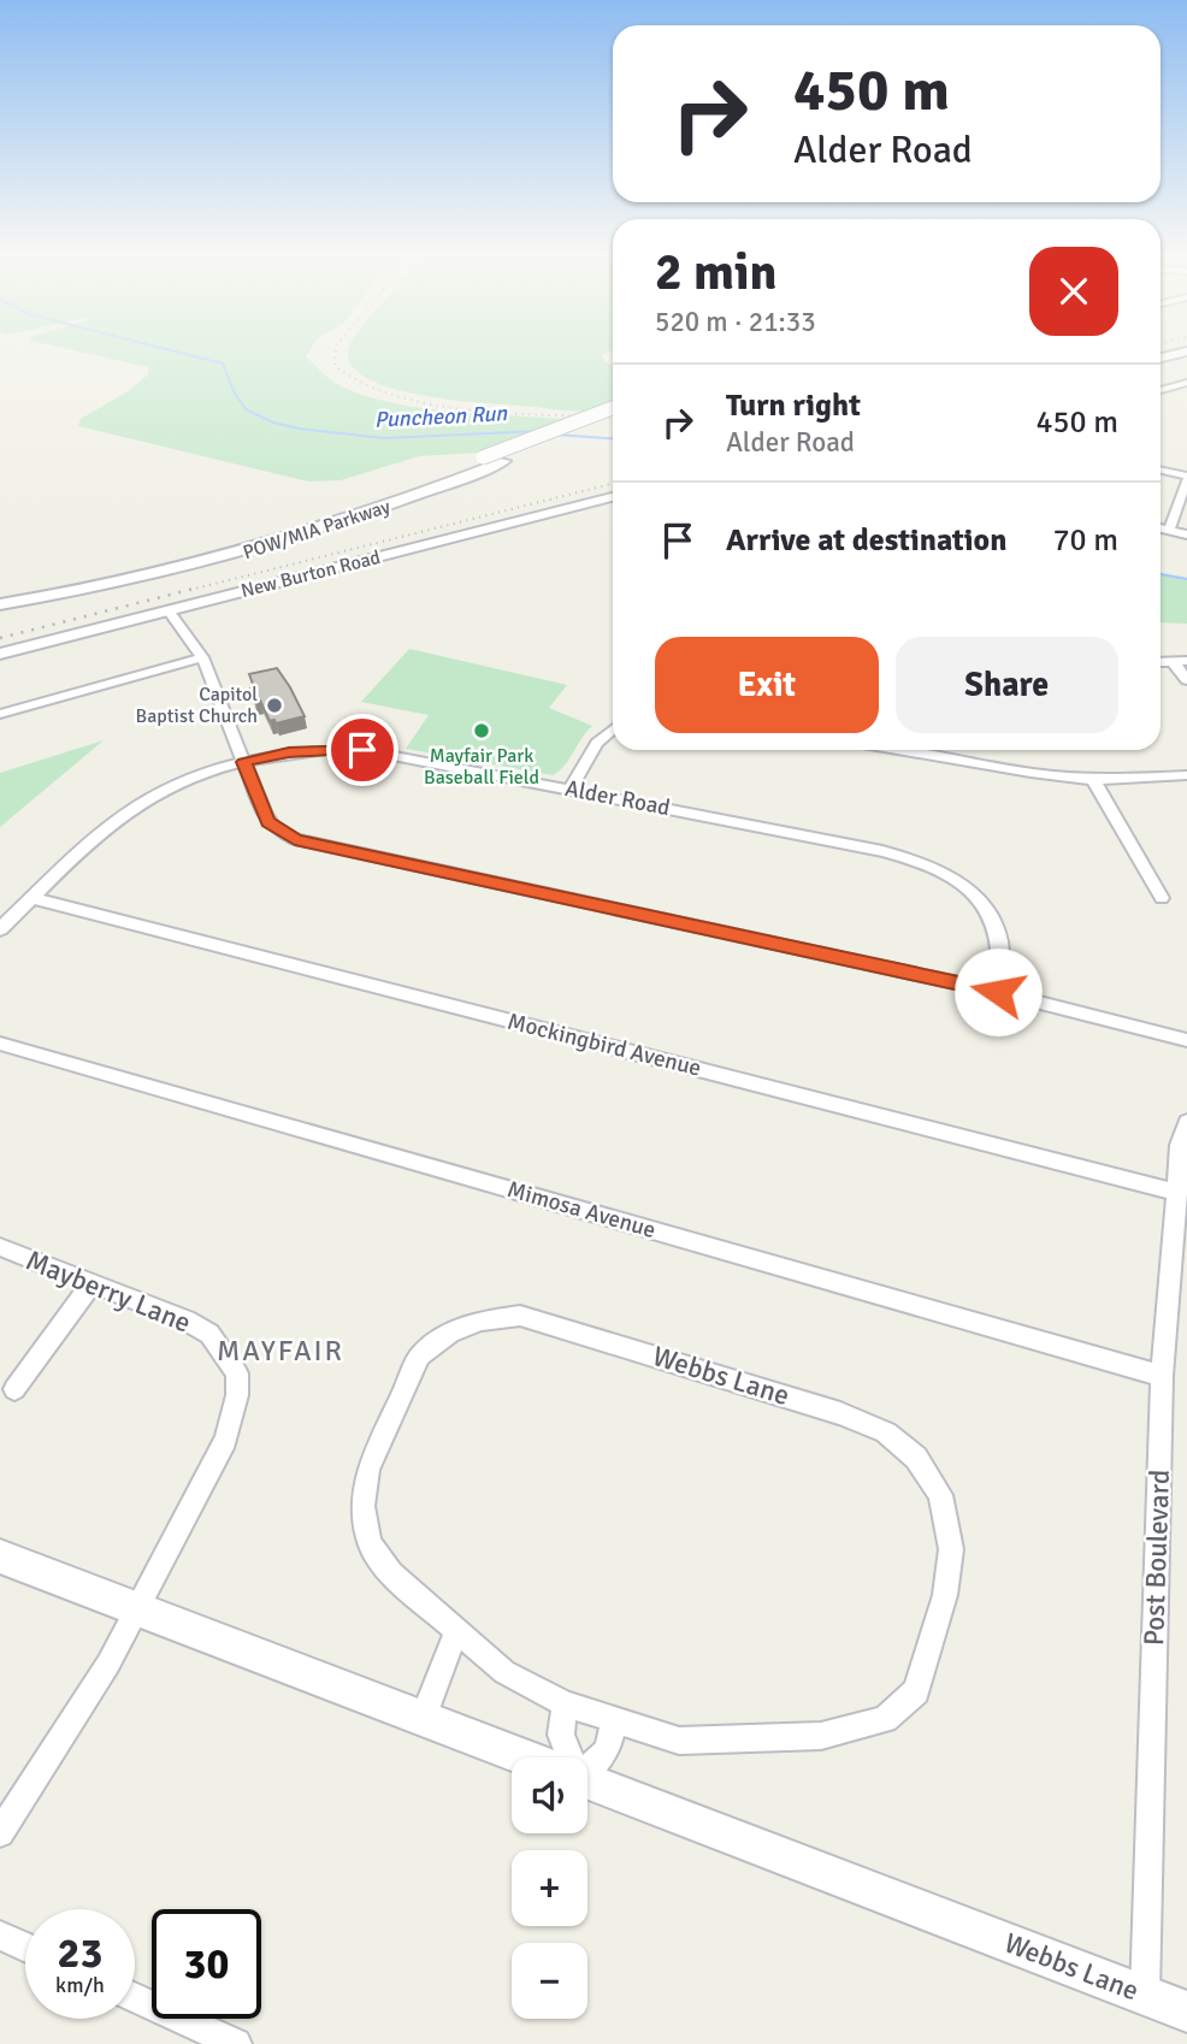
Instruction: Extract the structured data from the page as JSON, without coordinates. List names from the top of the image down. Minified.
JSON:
{"streets":{"main road":["POW/MIA Parkway","New Burton Road","Webbs Lane"],"street":["Alder Road","Mockingbird Avenue","Mimosa Avenue","Mayberry Lane","Post Boulevard"]},"crossings":[["Alder Road","Mockingbird Avenue"],["Mockingbird Avenue","Post Boulevard"],["Mimosa Avenue","Post Boulevard"],["Mayberry Lane","Webbs Lane"],["Webbs Lane","Post Boulevard"]],"districts":["MAYFAIR"],"water":["Puncheon Run"],"places":["Capitol Baptist Church","Mayfair Park Baseball Field"],"page":{"turn":["450 m","Alder Road"],"heading":["2 min","520 m · 21:33"],"list":[{"name":"Turn right","note":"Alder Road","value":"450 m"},{"name":"Arrive at destination","value":"70 m"}],"buttons":["Exit","Share"],"map_buttons":["+","−"],"speed":"23 km/h","limit":"30"}}
